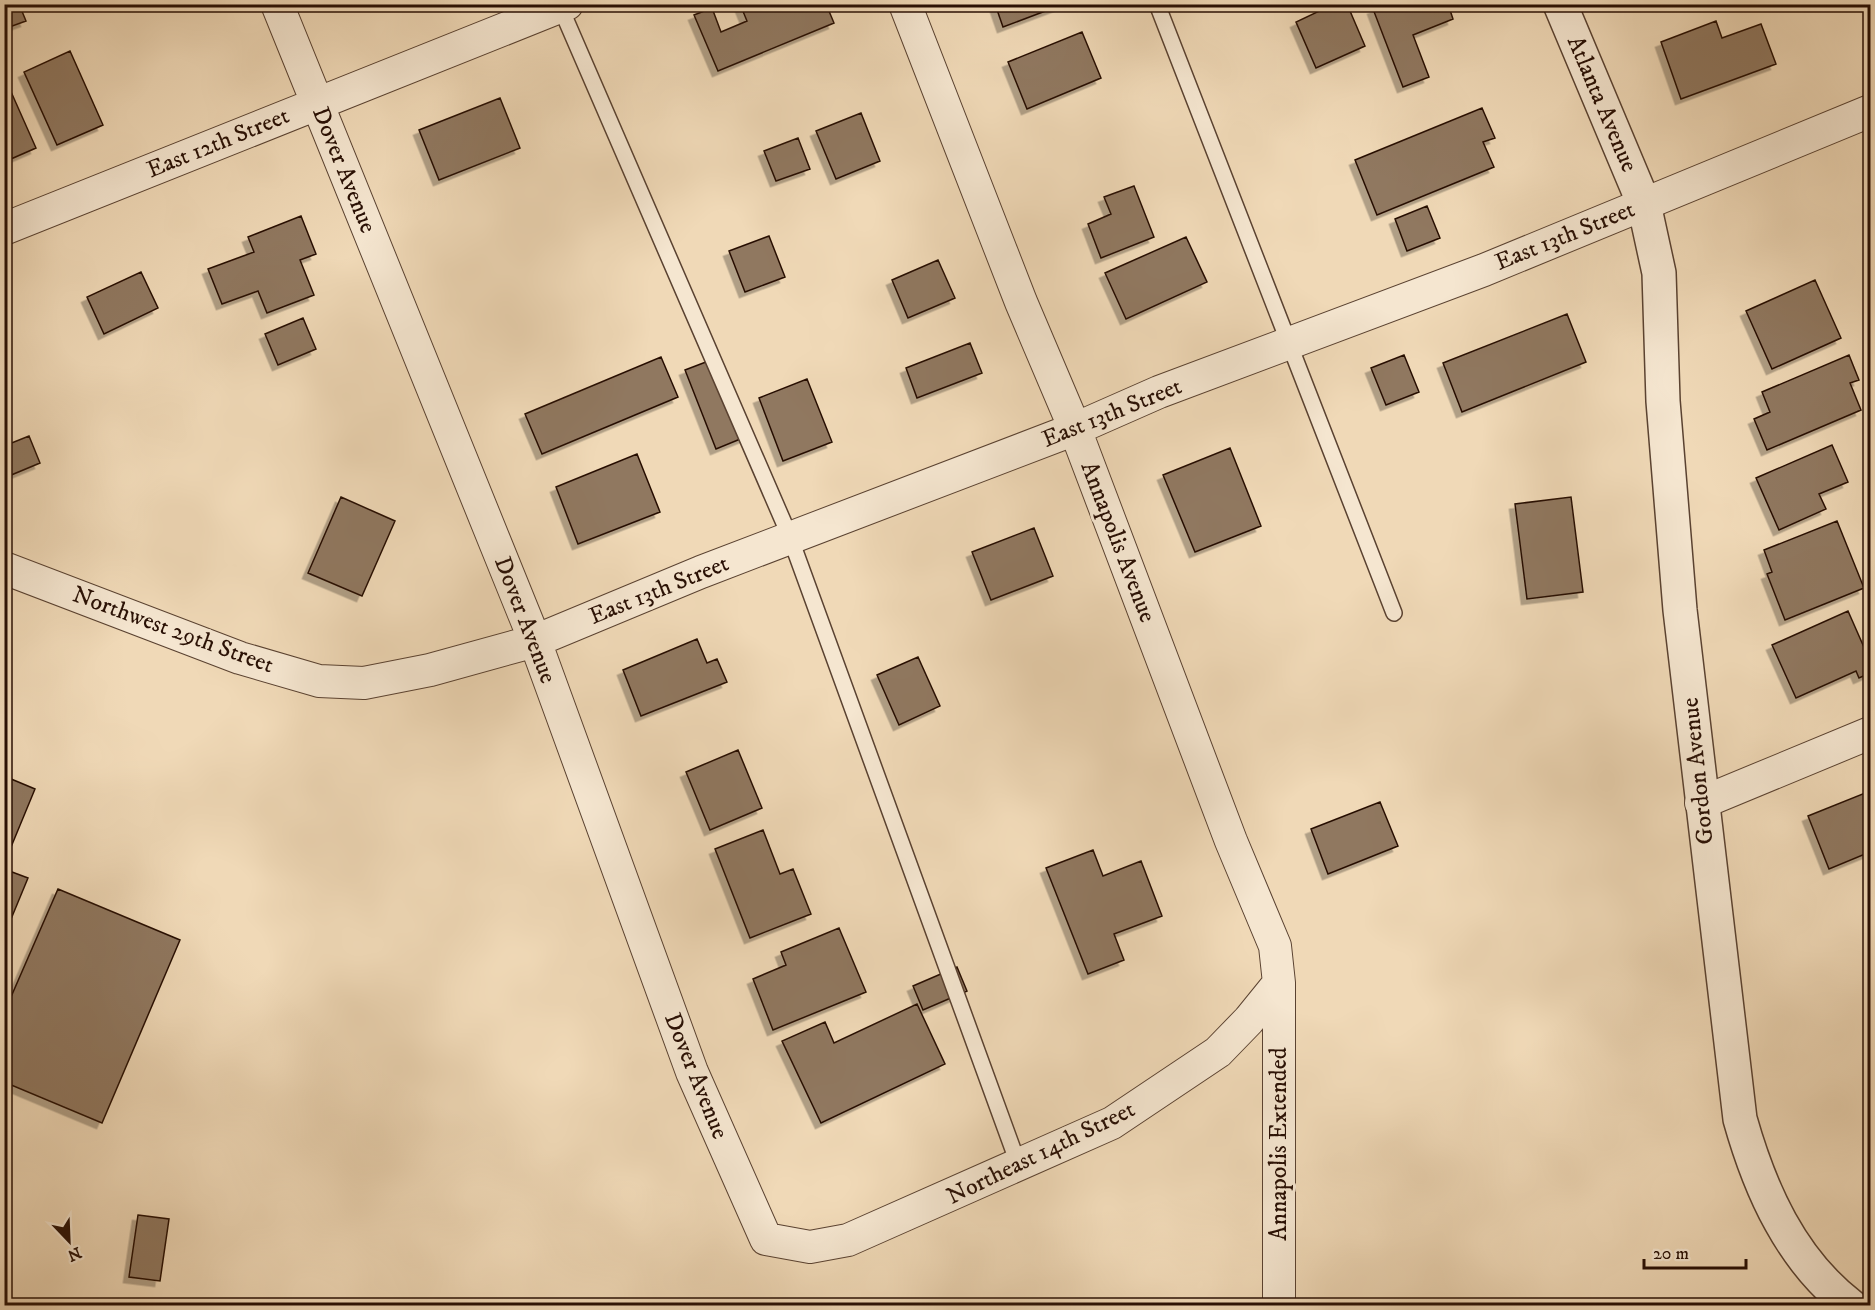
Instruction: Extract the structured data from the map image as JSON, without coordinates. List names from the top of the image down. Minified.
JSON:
{"streets":{"street":["Atlanta Avenue","East 12th Street","Dover Avenue","East 13th Street","Annapolis Avenue","Northwest 29th Street","Gordon Avenue","Annapolis Extended","Northeast 14th Street"]},"crossings":[["Atlanta Avenue","East 13th Street"],["Atlanta Avenue","Gordon Avenue"],["East 12th Street","Dover Avenue"],["Dover Avenue","East 13th Street"],["Dover Avenue","Northeast 14th Street"],["East 13th Street","Annapolis Avenue"],["East 13th Street","Northwest 29th Street"],["East 13th Street","Gordon Avenue"],["Annapolis Avenue","Annapolis Extended"],["Annapolis Avenue","Northeast 14th Street"],["Annapolis Extended","Northeast 14th Street"]],"scale_bar":"20 m","north":"bottom right"}
